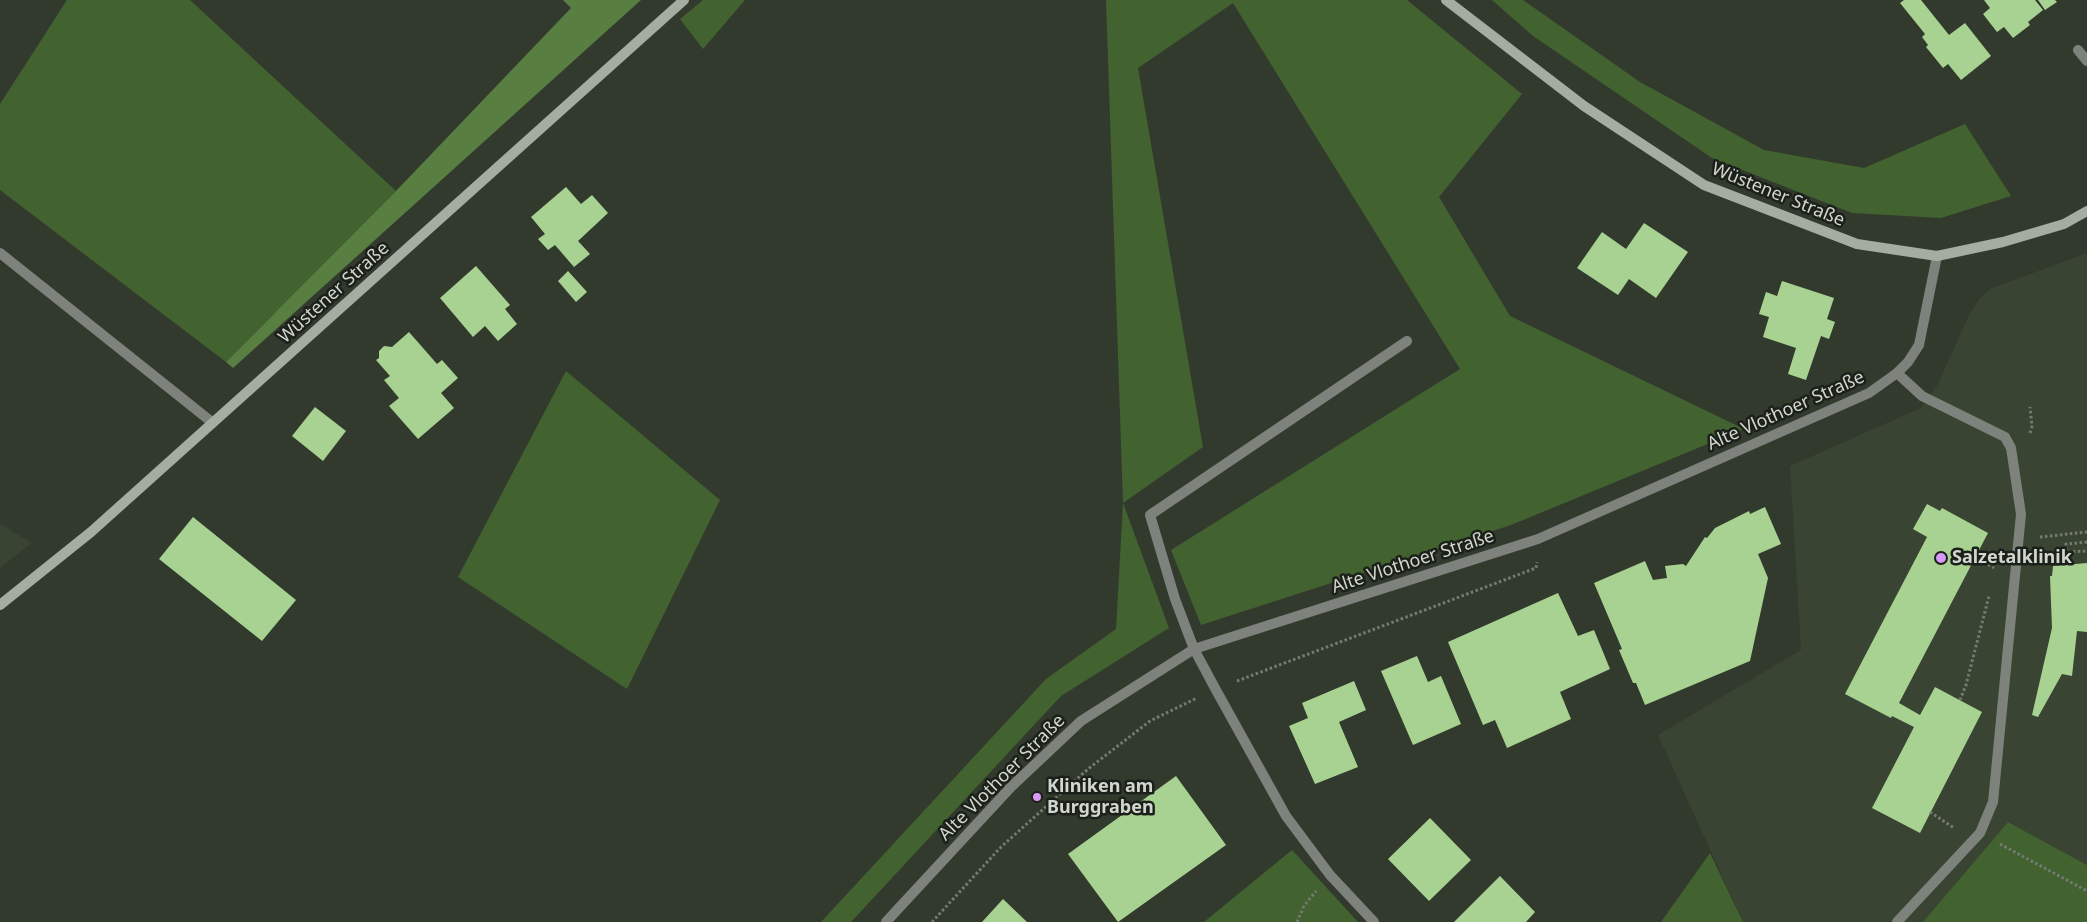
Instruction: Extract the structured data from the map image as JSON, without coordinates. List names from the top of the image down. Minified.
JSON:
{"streets":{"main road":["Wüstener Straße"],"street":["Alte Vlothoer Straße"]},"crossings":[["Wüstener Straße","Alte Vlothoer Straße"]],"places":["Salzetalklinik","Kliniken am Burggraben"]}
